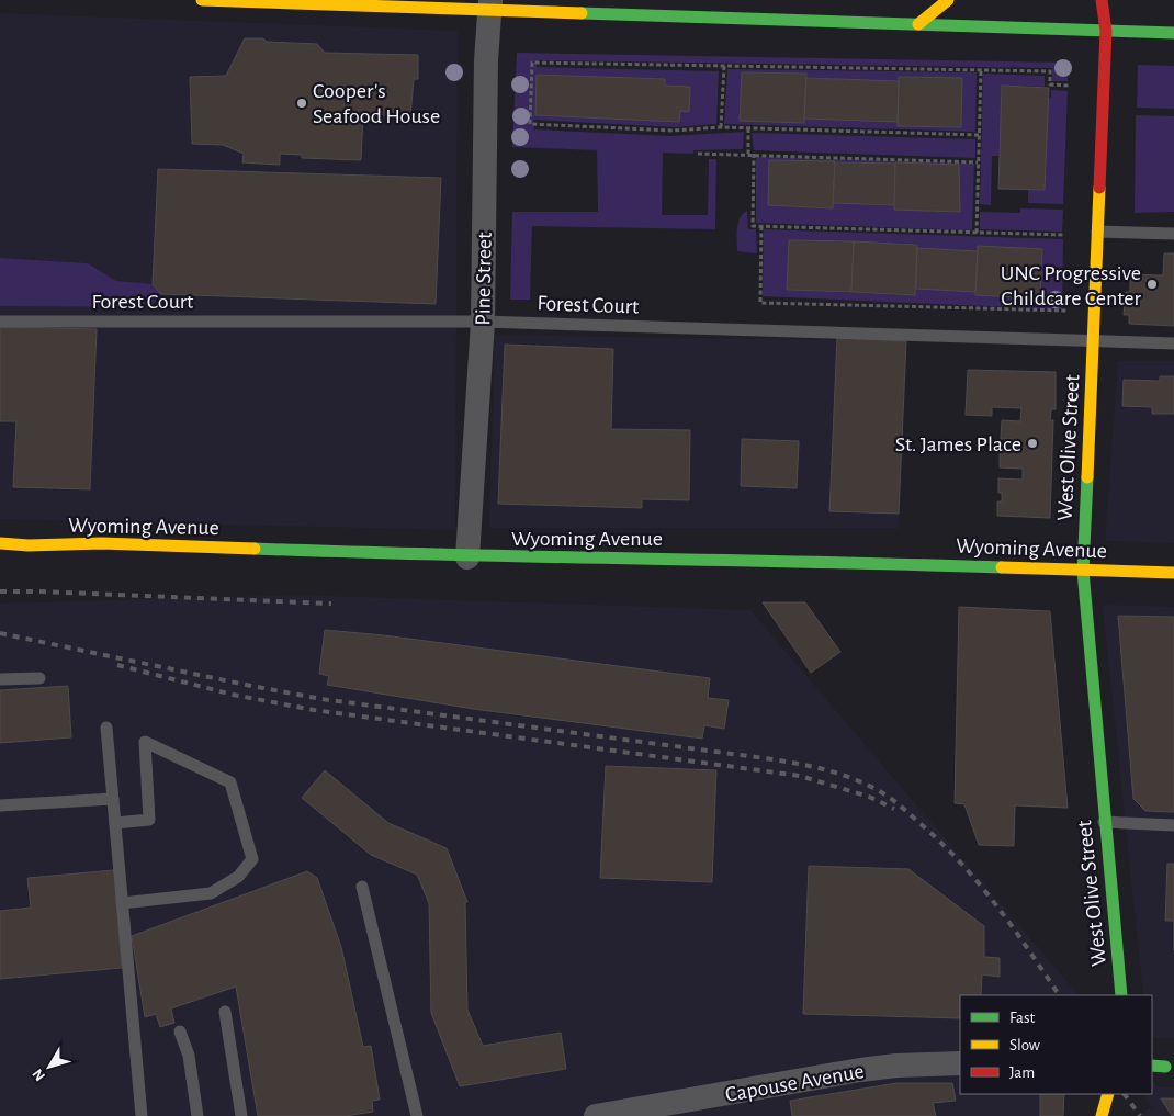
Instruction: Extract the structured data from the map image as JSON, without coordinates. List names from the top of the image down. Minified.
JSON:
{"streets":{"main road":["West Olive Street","Wyoming Avenue"],"street":["Pine Street","Capouse Avenue"],"lane":["Forest Court"]},"crossings":[["Pine Street","Forest Court"],["Pine Street","Wyoming Avenue"],["Forest Court","West Olive Street"],["West Olive Street","Wyoming Avenue"]],"places":["Cooper's Seafood House","UNC Progressive Childcare Center","St. James Place"],"legend":["Fast","Slow","Jam"],"north":"bottom left"}
